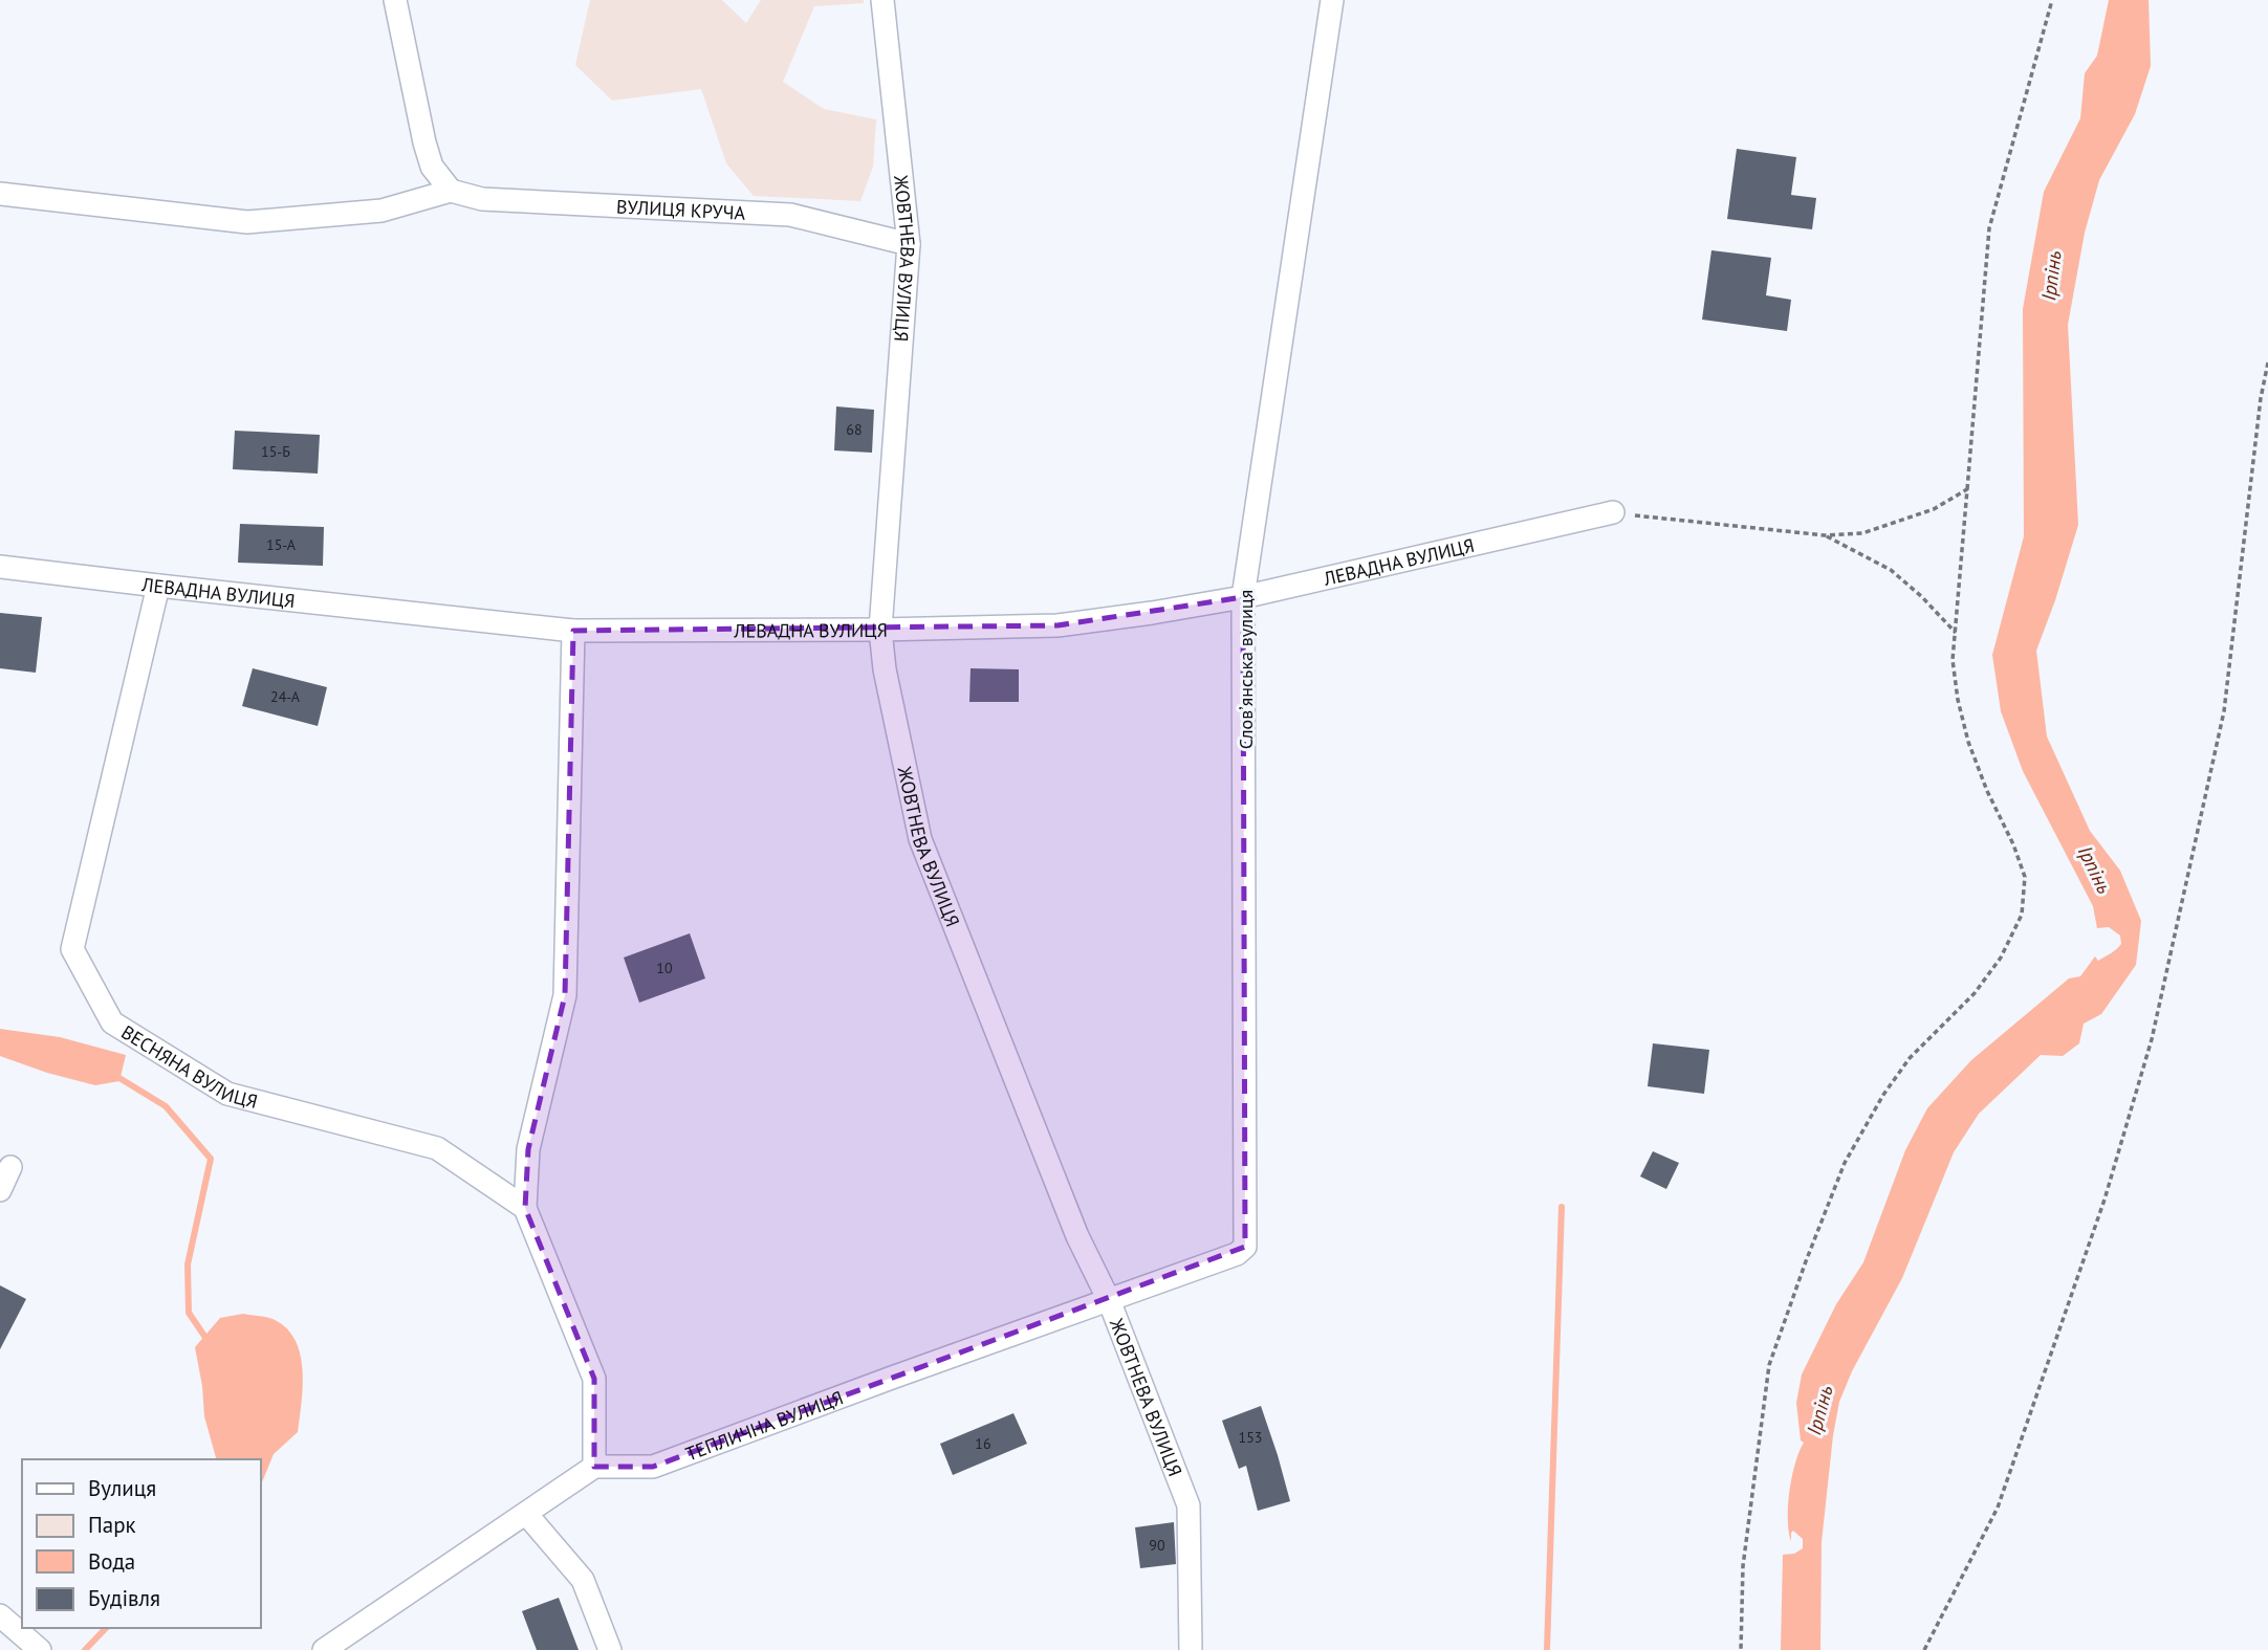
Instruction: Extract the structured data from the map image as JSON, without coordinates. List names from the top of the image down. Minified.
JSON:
{"streets":{"street":["ВУЛИЦЯ КРУЧА","ЖОВТНЕВА ВУЛИЦЯ","ЛЕВАДНА ВУЛИЦЯ","Словʼянська вулиця","ВЕСНЯНА ВУЛИЦЯ","ТЕПЛИЧНА ВУЛИЦЯ"]},"crossings":[["ВУЛИЦЯ КРУЧА","ЖОВТНЕВА ВУЛИЦЯ"],["ЖОВТНЕВА ВУЛИЦЯ","ЛЕВАДНА ВУЛИЦЯ"],["ЖОВТНЕВА ВУЛИЦЯ","ТЕПЛИЧНА ВУЛИЦЯ"],["ЛЕВАДНА ВУЛИЦЯ","Словʼянська вулиця"],["ЛЕВАДНА ВУЛИЦЯ","ВЕСНЯНА ВУЛИЦЯ"],["Словʼянська вулиця","ТЕПЛИЧНА ВУЛИЦЯ"]],"water":["Ірпінь"],"house_numbers":["68","15-Б","15-А","24-А","10","153","16","90"],"legend":["Вулиця","Парк","Вода","Будівля"]}
